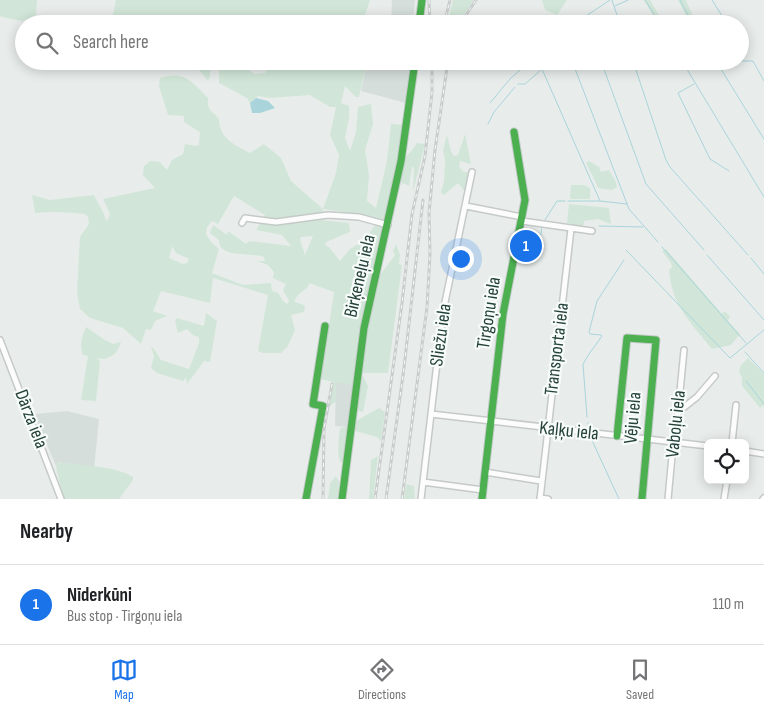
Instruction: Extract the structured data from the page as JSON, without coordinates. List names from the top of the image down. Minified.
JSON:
{"streets":{"street":["Birķeneļu iela","Tirgoņu iela","Sliežu iela","Transporta iela","Vēju iela","Dārza iela","Vaboļu iela","Kaļķu iela"]},"crossings":[["Tirgoņu iela","Kaļķu iela"],["Sliežu iela","Kaļķu iela"],["Transporta iela","Kaļķu iela"],["Vēju iela","Kaļķu iela"],["Vaboļu iela","Kaļķu iela"]],"page":{"search":"Search here","pins":"1","heading":"Nearby","list":[{"mark":"1","name":"Nīderkūni","note":"Bus stop · Tirgoņu iela","value":"110 m"}],"nav":["Map","Directions","Saved"]}}
